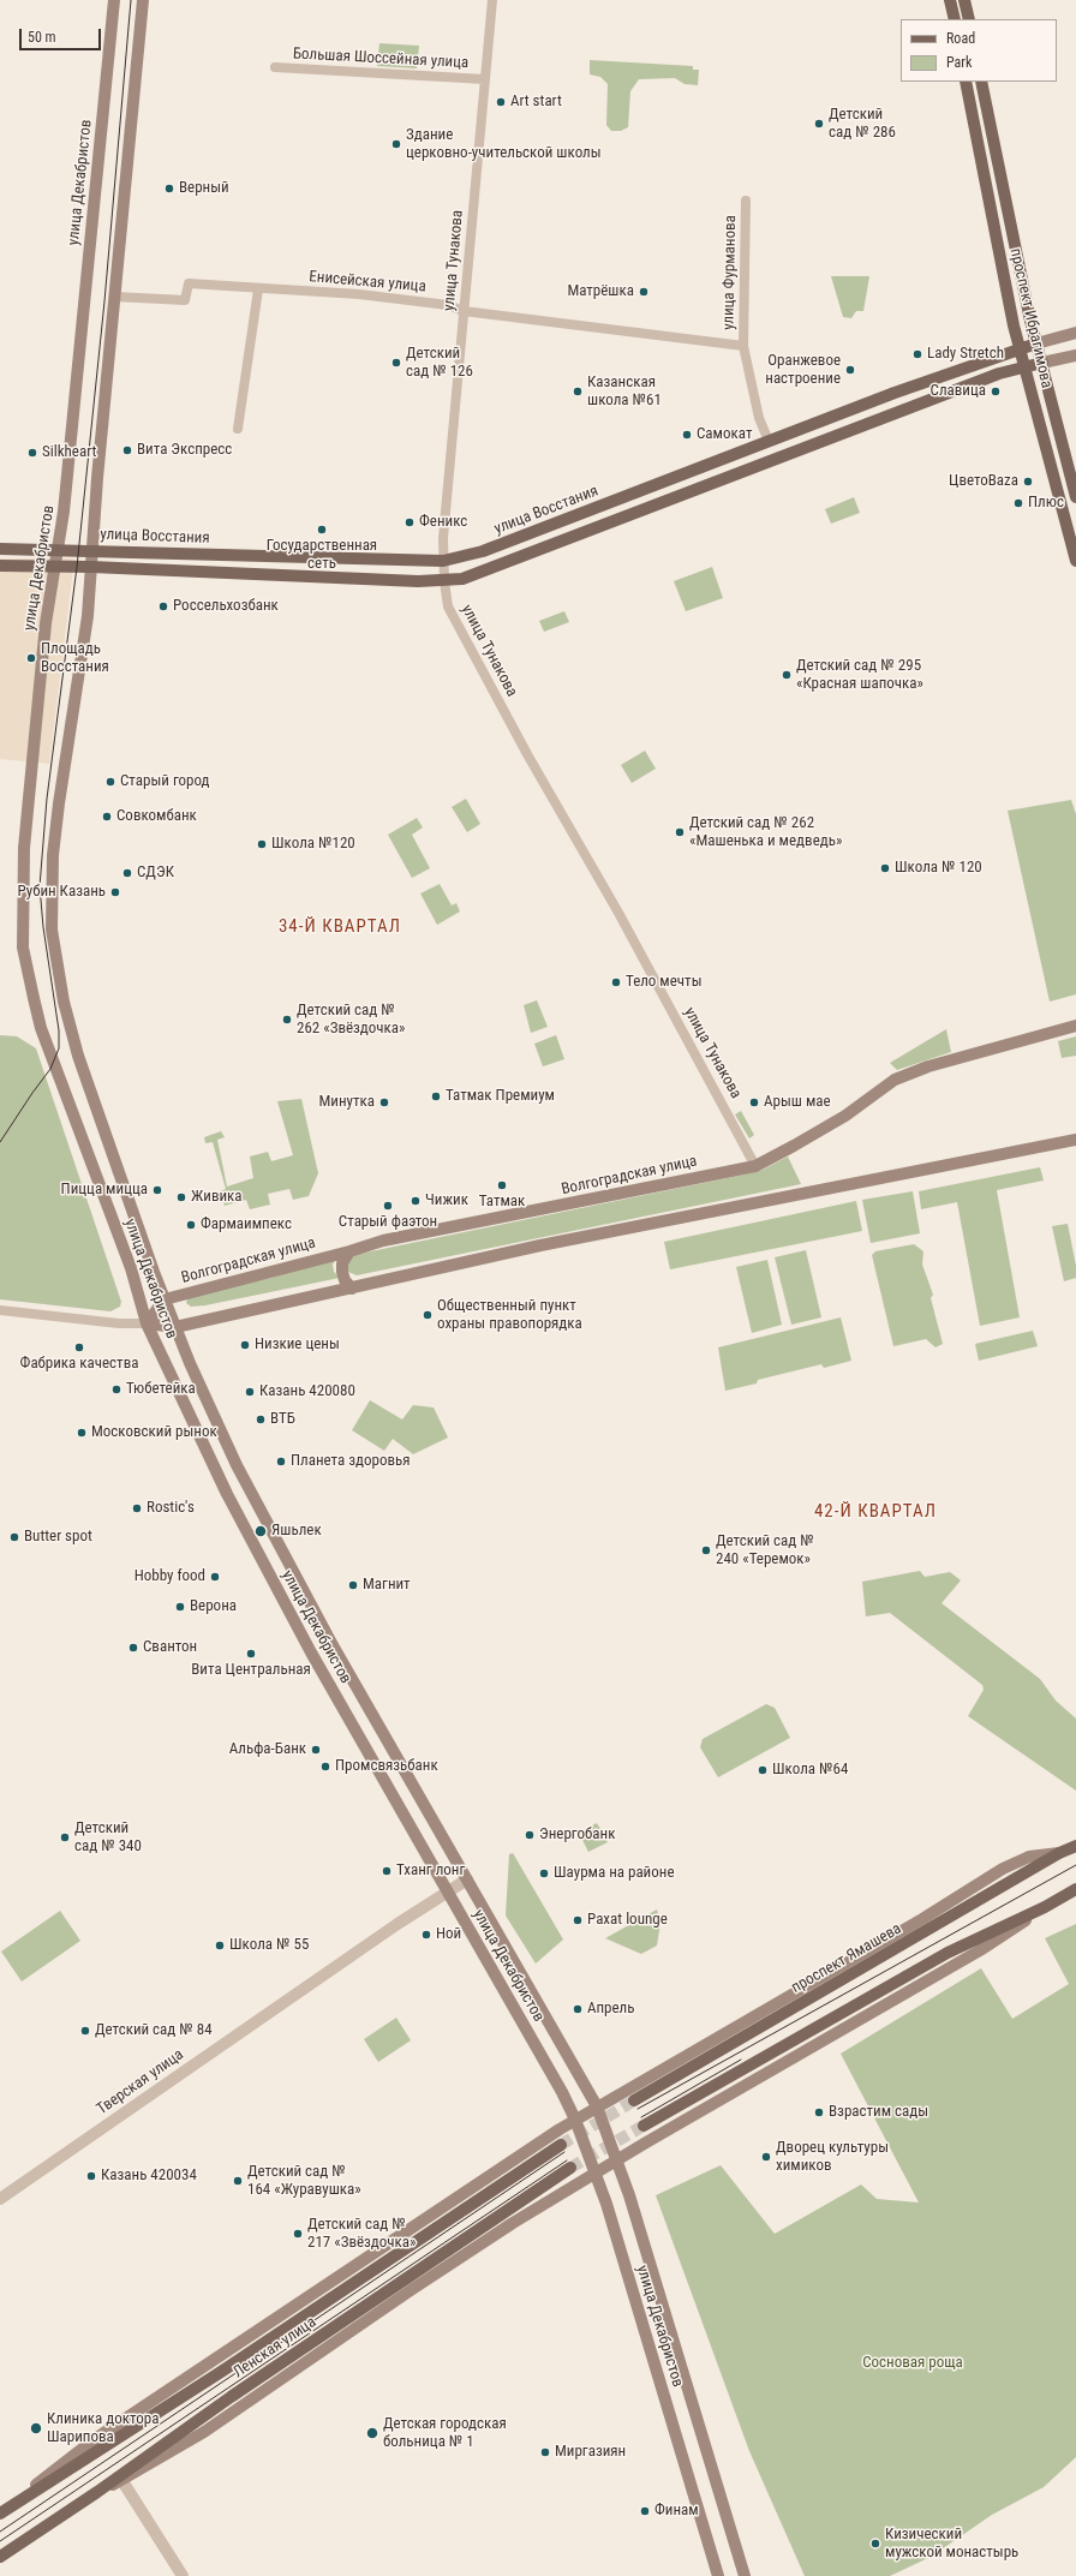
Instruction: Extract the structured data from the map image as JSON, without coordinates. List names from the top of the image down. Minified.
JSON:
{"streets":{"main road":["улица Декабристов","проспект Ибрагимова","улица Восстания","Волгоградская улица","проспект Ямашева","Ленская улица"],"street":["Большая Шоссейная улица","улица Тунакова","улица Фурманова","Енисейская улица","Тверская улица"]},"crossings":[["Большая Шоссейная улица","улица Тунакова"],["улица Декабристов","Енисейская улица"],["улица Декабристов","улица Восстания"],["улица Декабристов","Волгоградская улица"],["улица Декабристов","Тверская улица"],["улица Тунакова","Енисейская улица"],["улица Тунакова","улица Восстания"],["улица Тунакова","Волгоградская улица"],["улица Фурманова","Енисейская улица"],["улица Фурманова","улица Восстания"],["проспект Ибрагимова","улица Восстания"]],"districts":["34-Й КВАРТАЛ","42-Й КВАРТАЛ"],"parks":["Сосновая роща"],"places":["Art start","Детский сад № 286","Здание церковно-учительской школы","Верный","Матрёшка","Lady Stretch","Детский сад № 126","Оранжевое настроение","Казанская школа №61","Славица","Самокат","Вита Экспресс","Silkheart","ЦветоBaza","Плюс","Феникс","Государственная сеть","Россельхозбанк","Площадь Восстания","Детский сад № 295 «Красная шапочка»","Старый город","Совкомбанк","Детский сад № 262 «Машенька и медведь»","Школа №120","Школа № 120","СДЭК","Рубин Казань","Тело мечты","Детский сад № 262 «Звёздочка»","Татмак Премиум","Минутка","Арыш мае","Татмак","Пицца мицца","Живика","Чижик","Старый фаэтон","Фармаимпекс","Общественный пункт охраны правопорядка","Низкие цены","Фабрика качества","Тюбетейка","Казань 420080","ВТБ","Московский рынок","Планета здоровья","Rostic's","Яшьлек","Butter spot","Детский сад № 240 «Теремок»","Hobby food","Магнит","Верона","Свантон","Вита Центральная","Альфа-Банк","Промсвязьбанк","Школа №64","Энергобанк","Детский сад № 340","Тханг лонг","Шаурма на районе","Paxat lounge","Ной","Школа № 55","Апрель","Детский сад № 84","Взрастим сады","Дворец культуры химиков","Казань 420034","Детский сад № 164 «Журавушка»","Детский сад № 217 «Звёздочка»","Клиника доктора Шарипова","Детская городская больница № 1","Миргазиян","Финам","Кизический мужской монастырь"],"legend":["Road","Park"],"scale_bar":"50 m"}
